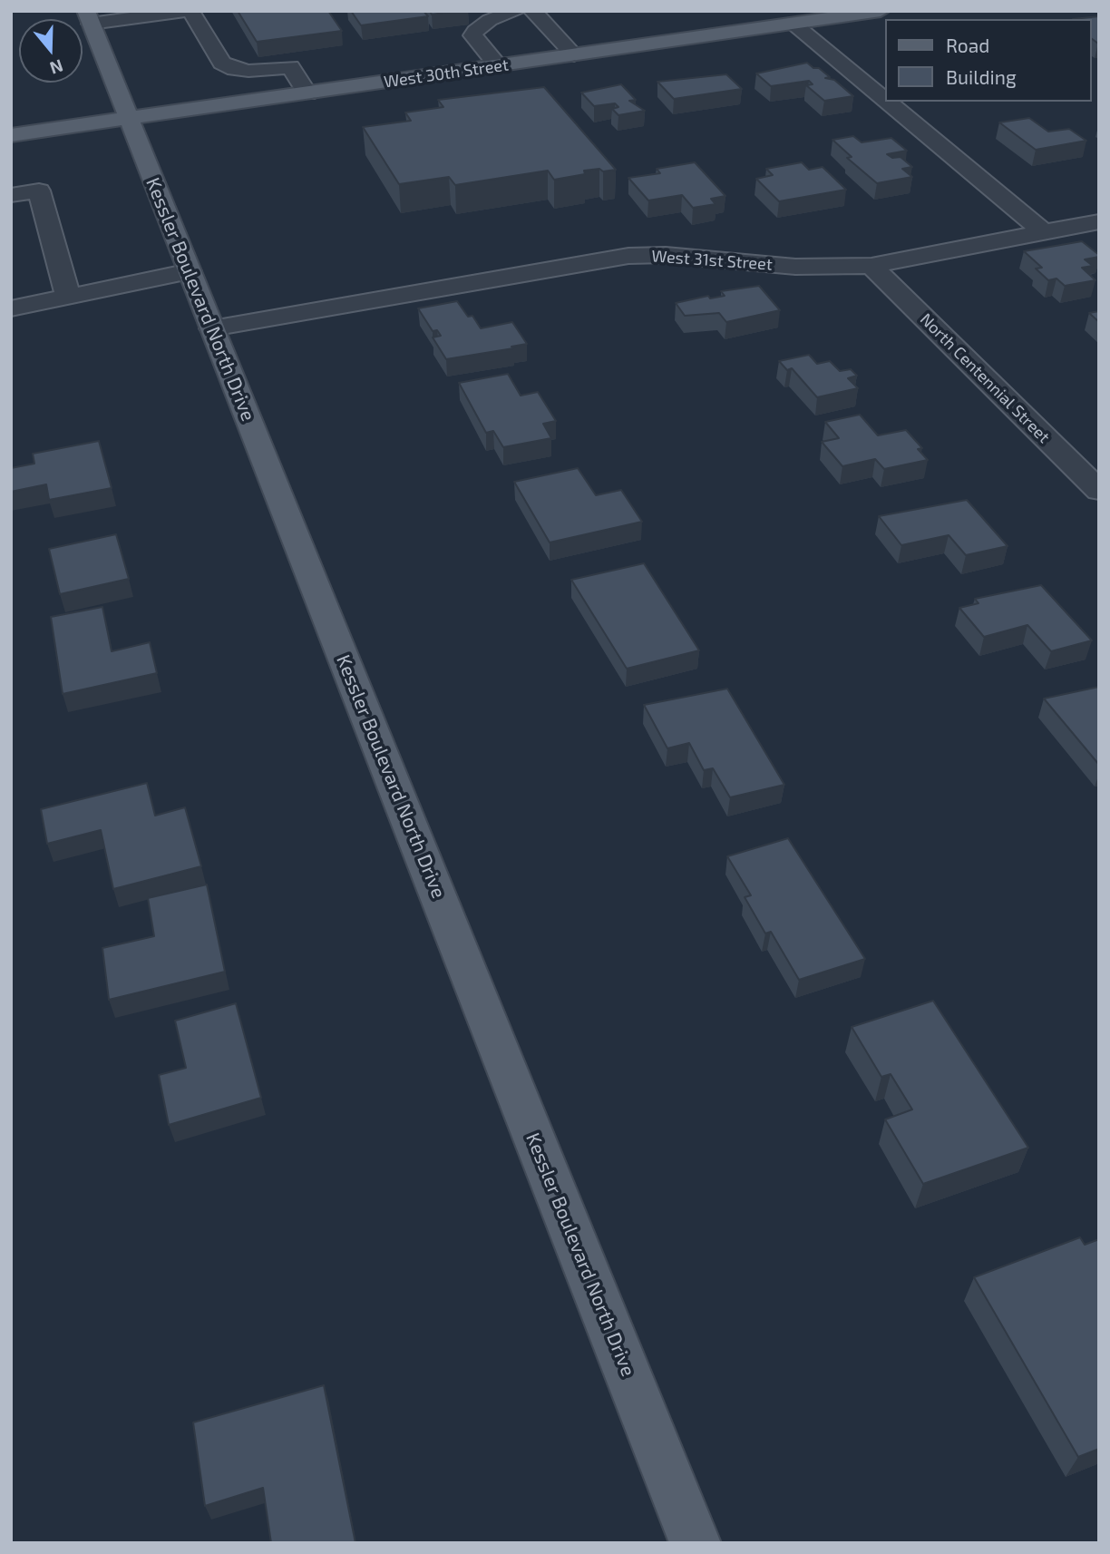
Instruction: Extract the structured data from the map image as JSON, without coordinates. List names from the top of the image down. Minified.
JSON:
{"streets":{"main road":["West 30th Street","Kessler Boulevard North Drive"],"street":["West 31st Street","North Centennial Street"]},"crossings":[["West 30th Street","Kessler Boulevard North Drive"],["West 31st Street","Kessler Boulevard North Drive"],["West 31st Street","North Centennial Street"]],"legend":["Road","Building"],"north":"bottom"}
